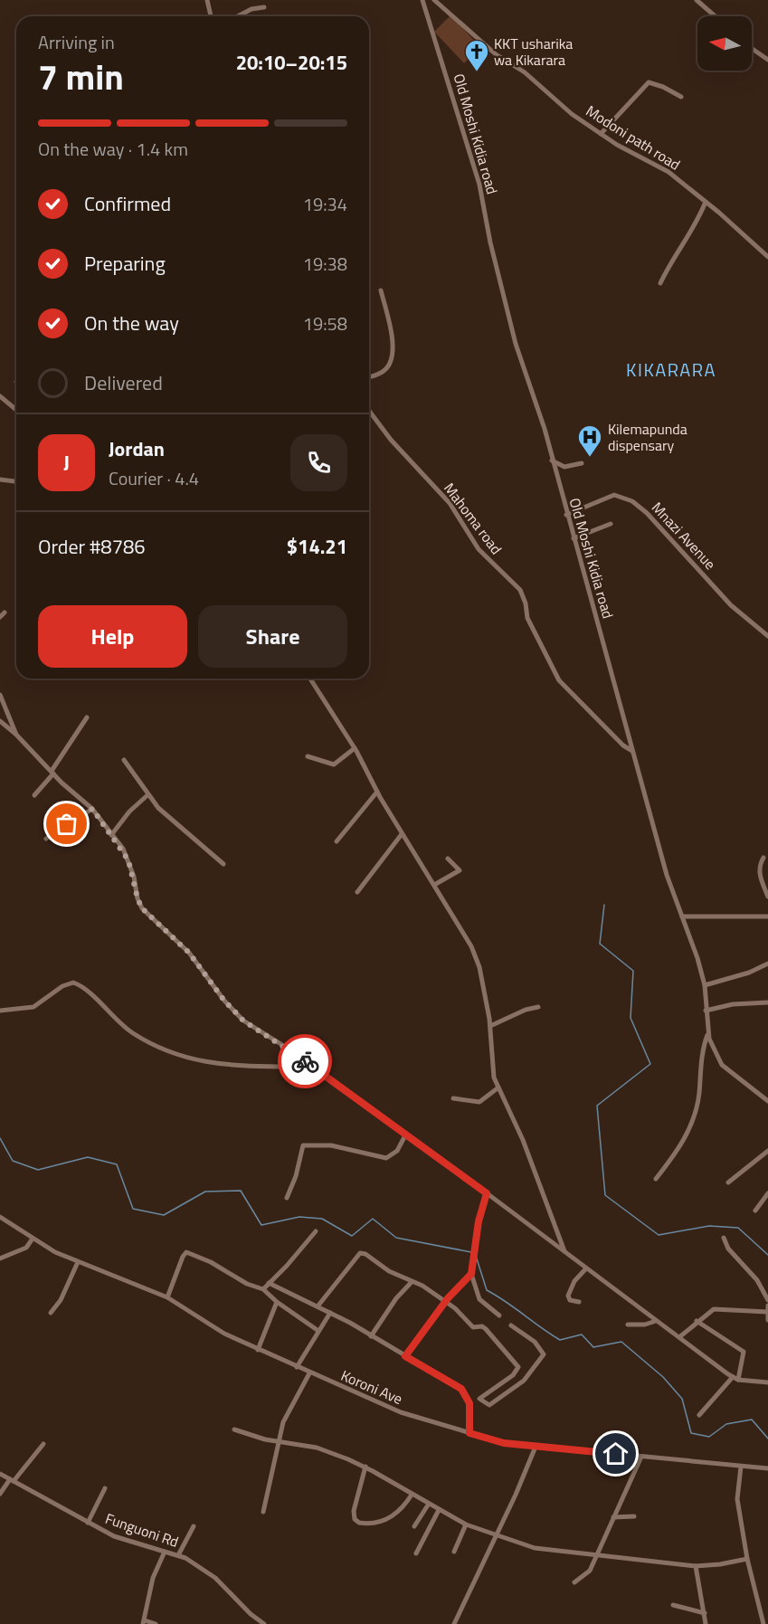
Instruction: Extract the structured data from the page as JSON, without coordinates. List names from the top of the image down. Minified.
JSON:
{"streets":{"street":["Old Moshi Kidia road","Modoni path road","Mahoma road","Mnazi Avenue","Koroni Ave","Funguoni Rd"]},"crossings":[["Old Moshi Kidia road","Mahoma road"],["Old Moshi Kidia road","Mnazi Avenue"]],"districts":["KIKARARA"],"places":{"church":["KKT usharika wa Kikarara"],"hospital":["Kilemapunda dispensary"]},"north":"left","page":{"heading":["7 min","Arriving in","20:10–20:15"],"panel":["Jordan","Courier · 4.4","Order #8786","$14.21"],"bar":"On the way · 1.4 km","list":[["Confirmed","19:34"],["Preparing","19:38"],["On the way","19:58"],"Delivered"],"round":"J","buttons":["Help","Share"]}}
